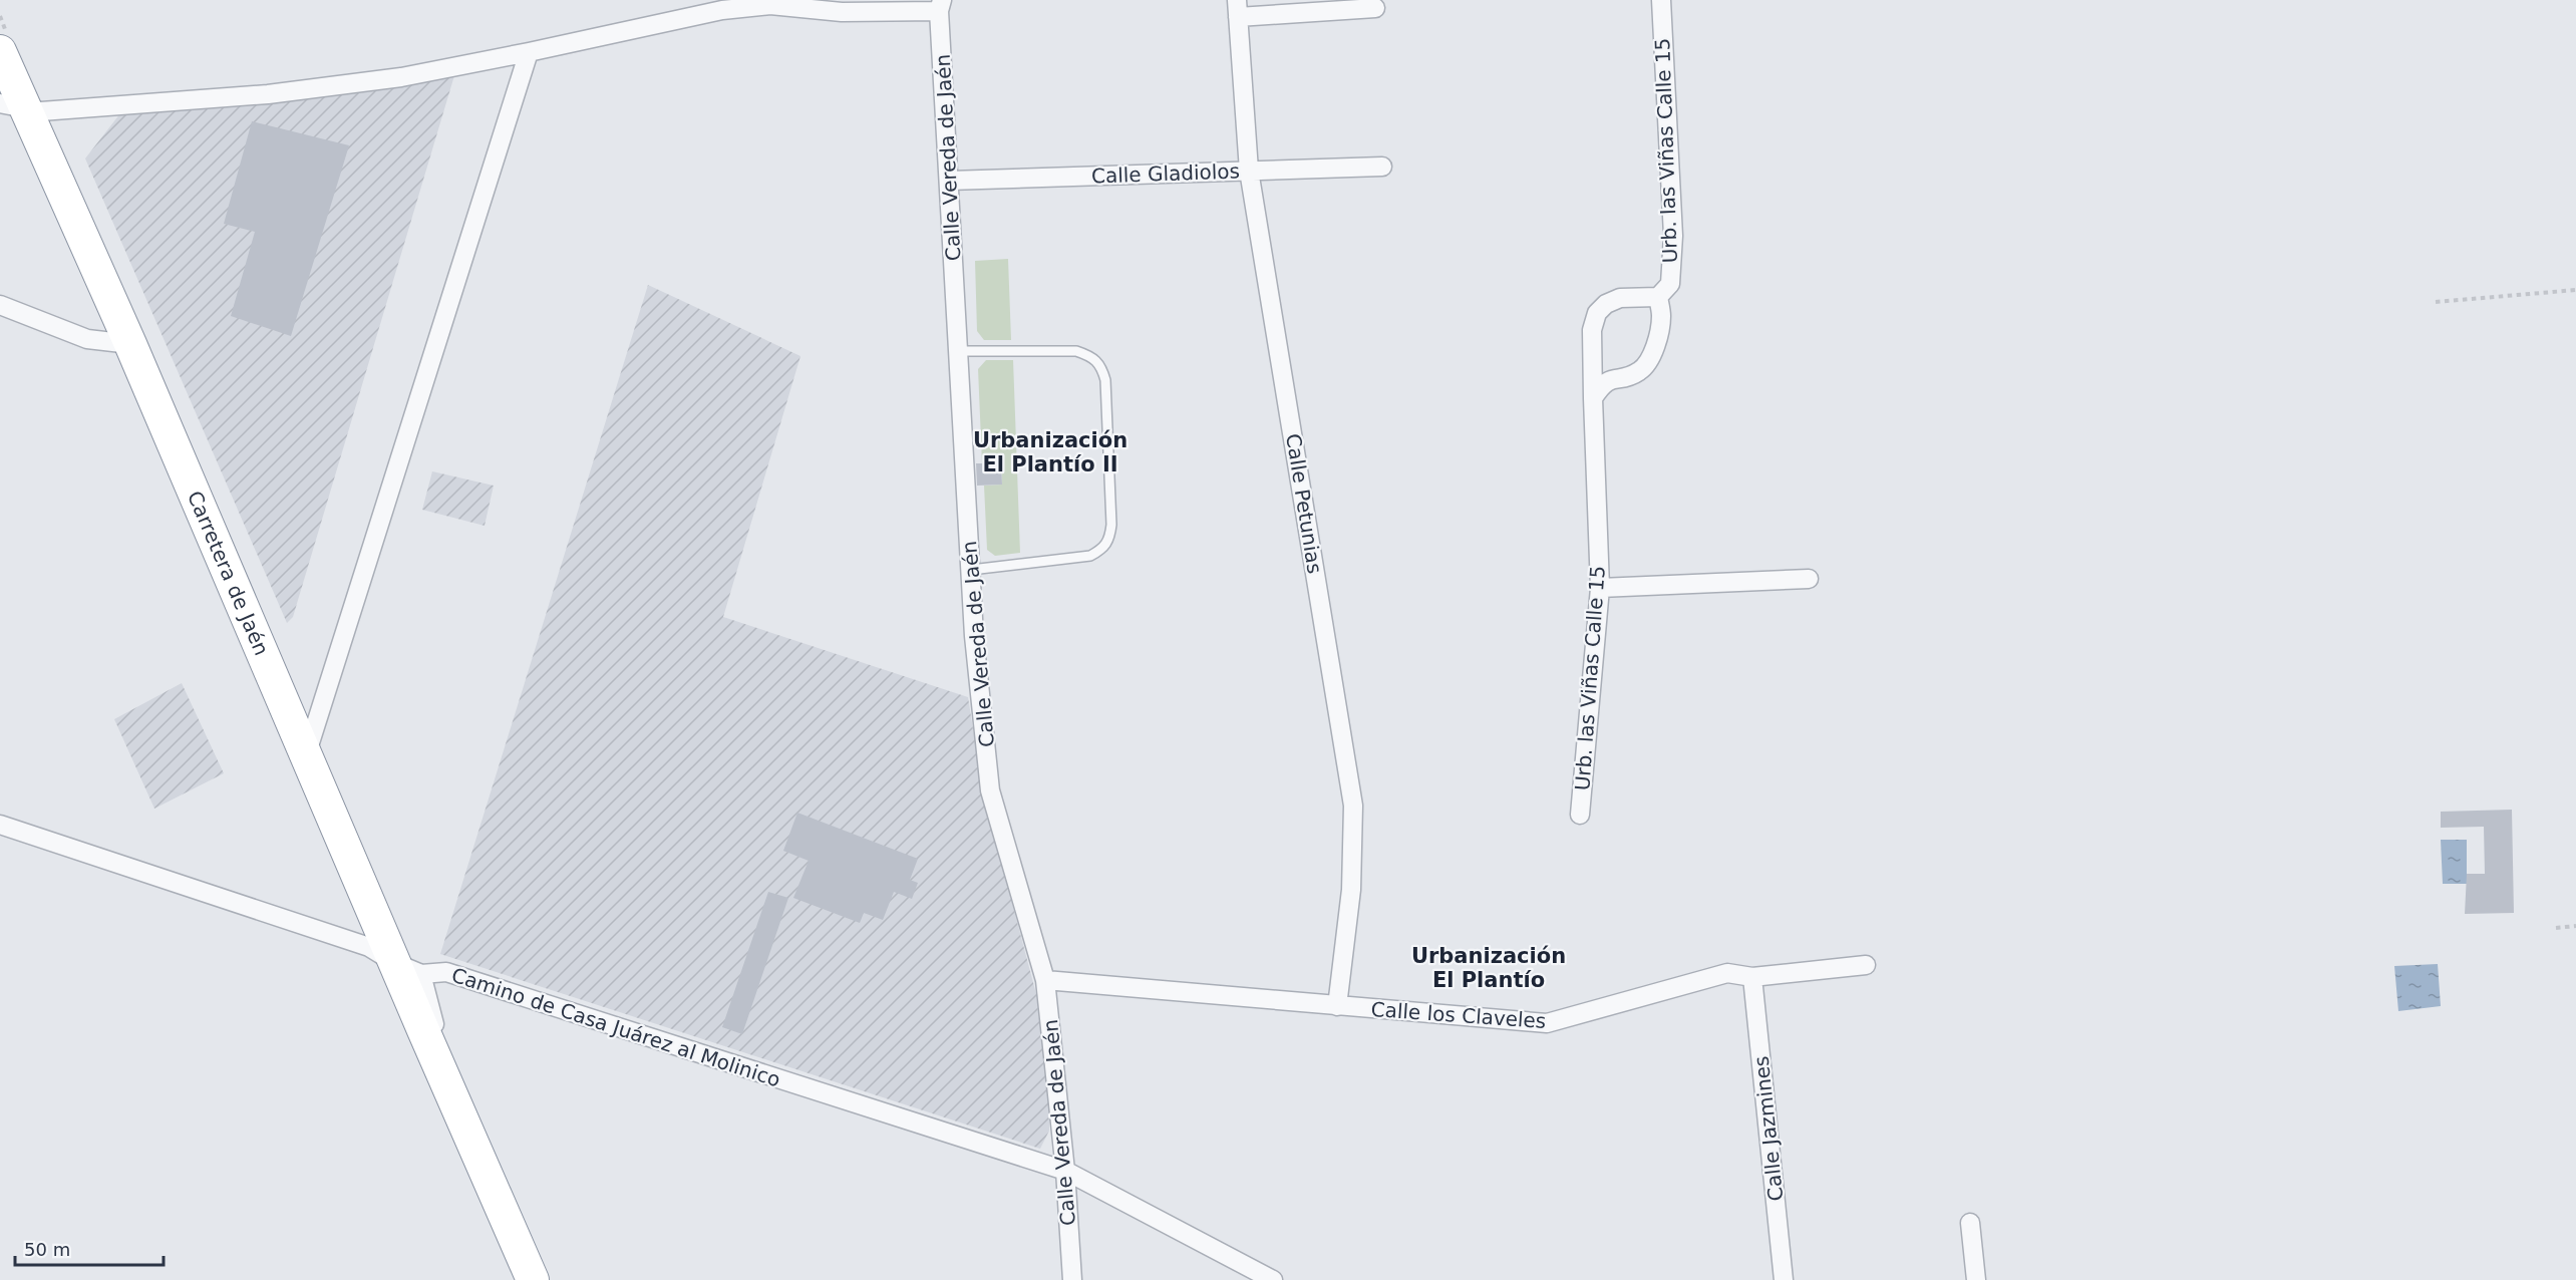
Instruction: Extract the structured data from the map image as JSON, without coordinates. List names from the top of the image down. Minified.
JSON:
{"streets":{"highway":["Carretera de Jaén"],"street":["Urb. las Viñas Calle 15","Calle Vereda de Jaén","Calle Gladiolos","Calle Petunias","Calle los Claveles","Camino de Casa Juárez al Molinico","Calle Jazmines"]},"crossings":[["Calle Vereda de Jaén","Calle Gladiolos"],["Calle Vereda de Jaén","Calle los Claveles"],["Calle Vereda de Jaén","Camino de Casa Juárez al Molinico"],["Calle Gladiolos","Calle Petunias"],["Calle Petunias","Calle los Claveles"],["Carretera de Jaén","Camino de Casa Juárez al Molinico"],["Calle los Claveles","Calle Jazmines"]],"districts":["Urbanización El Plantío II","Urbanización El Plantío"],"scale_bar":"50 m"}
